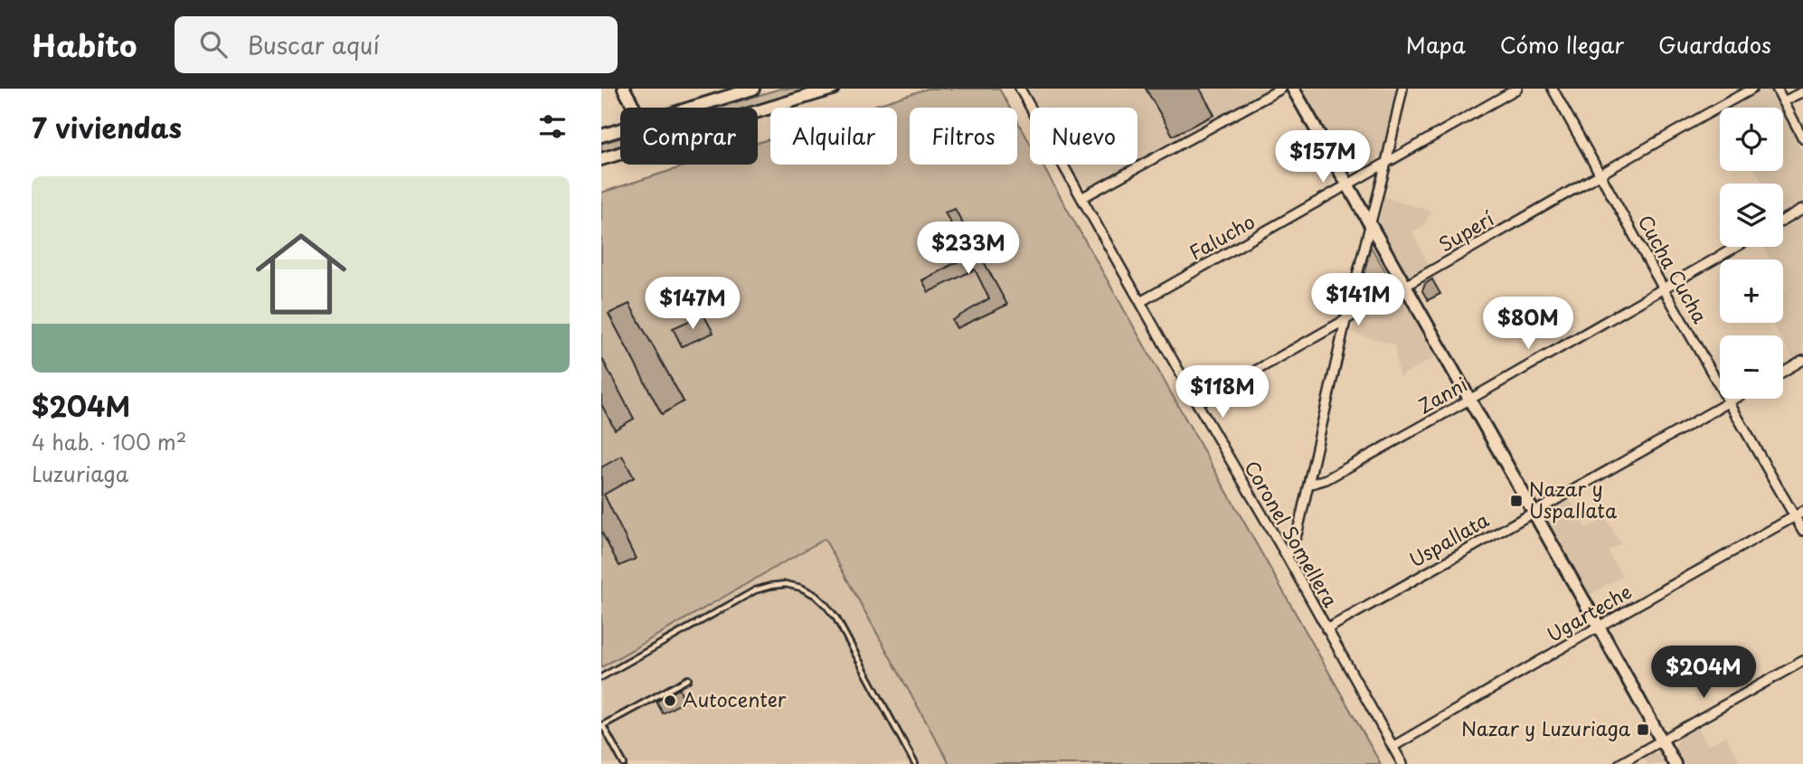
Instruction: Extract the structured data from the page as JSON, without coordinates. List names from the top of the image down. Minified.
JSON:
{"streets":{"street":["Superí","Falucho","Cucha Cucha","Zanni","Coronel Somellera","Uspallata","Ugarteche"]},"crossings":[["Superí","Cucha Cucha"],["Superí","Coronel Somellera"],["Falucho","Coronel Somellera"],["Cucha Cucha","Zanni"],["Cucha Cucha","Uspallata"],["Cucha Cucha","Ugarteche"],["Coronel Somellera","Uspallata"],["Coronel Somellera","Ugarteche"]],"places":{"transit":["Nazar y Uspallata","Nazar y Luzuriaga"],"other":["Autocenter"]},"page":{"header":"Habito","search":"Buscar aquí","nav":["Mapa","Cómo llegar","Guardados"],"heading":"7 viviendas","map_buttons":["+","−"],"chip":["Comprar","Alquilar","Filtros","Nuevo"],"price":["$157M","$233M","$141M","$147M","$80M","$118M","$204M"],"list":[{"name":"$204M","note":"4 hab. · 100 m² · Luzuriaga"}]}}
